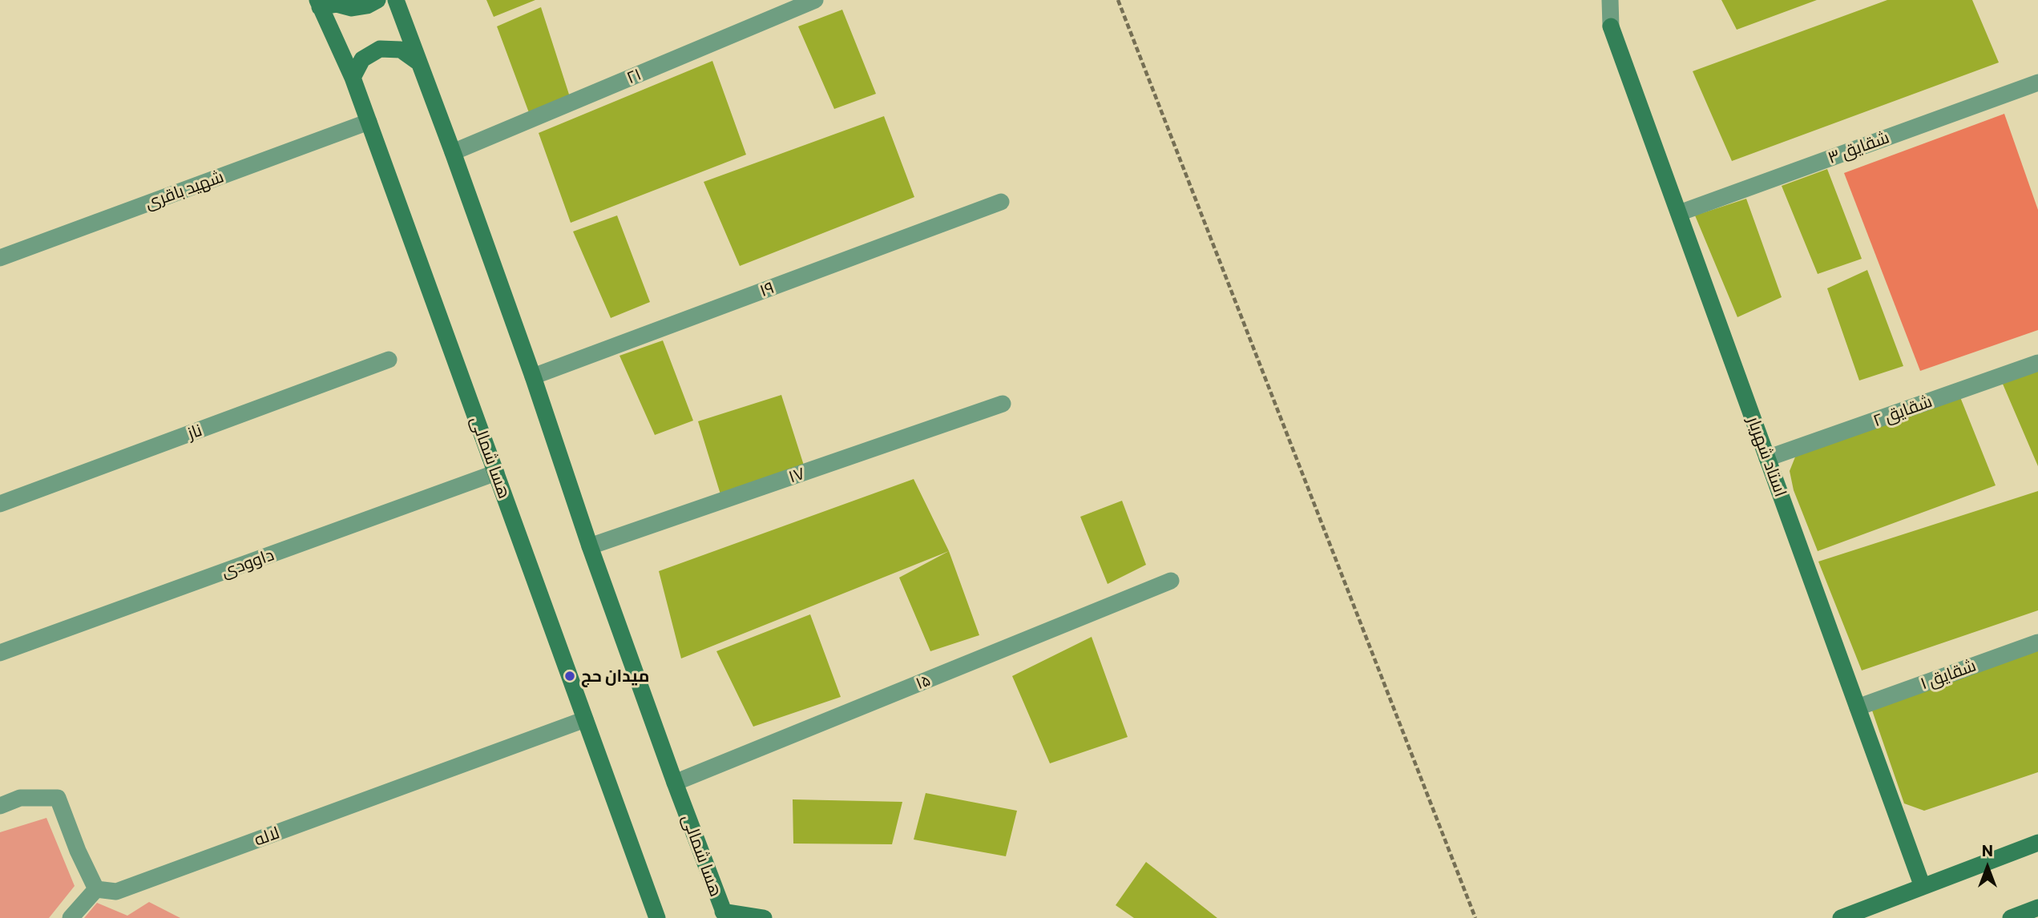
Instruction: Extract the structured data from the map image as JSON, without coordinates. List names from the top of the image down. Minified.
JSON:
{"streets":{"main road":["استاد شهریار","هسا شمالی"],"street":["۲۱","شقایق ۳","شهید باقری","۱۹","شقایق ۲","ناز","۱۷","داوودی","شقایق ۱","۱۵","لاله"]},"crossings":[["۲۱","هسا شمالی"],["شقایق ۳","استاد شهریار"],["شهید باقری","هسا شمالی"],["۱۹","هسا شمالی"],["شقایق ۲","استاد شهریار"],["استاد شهریار","شقایق ۱"],["هسا شمالی","۱۷"],["هسا شمالی","داوودی"],["هسا شمالی","۱۵"],["هسا شمالی","لاله"]],"places":["میدان حج"],"north":"top"}
